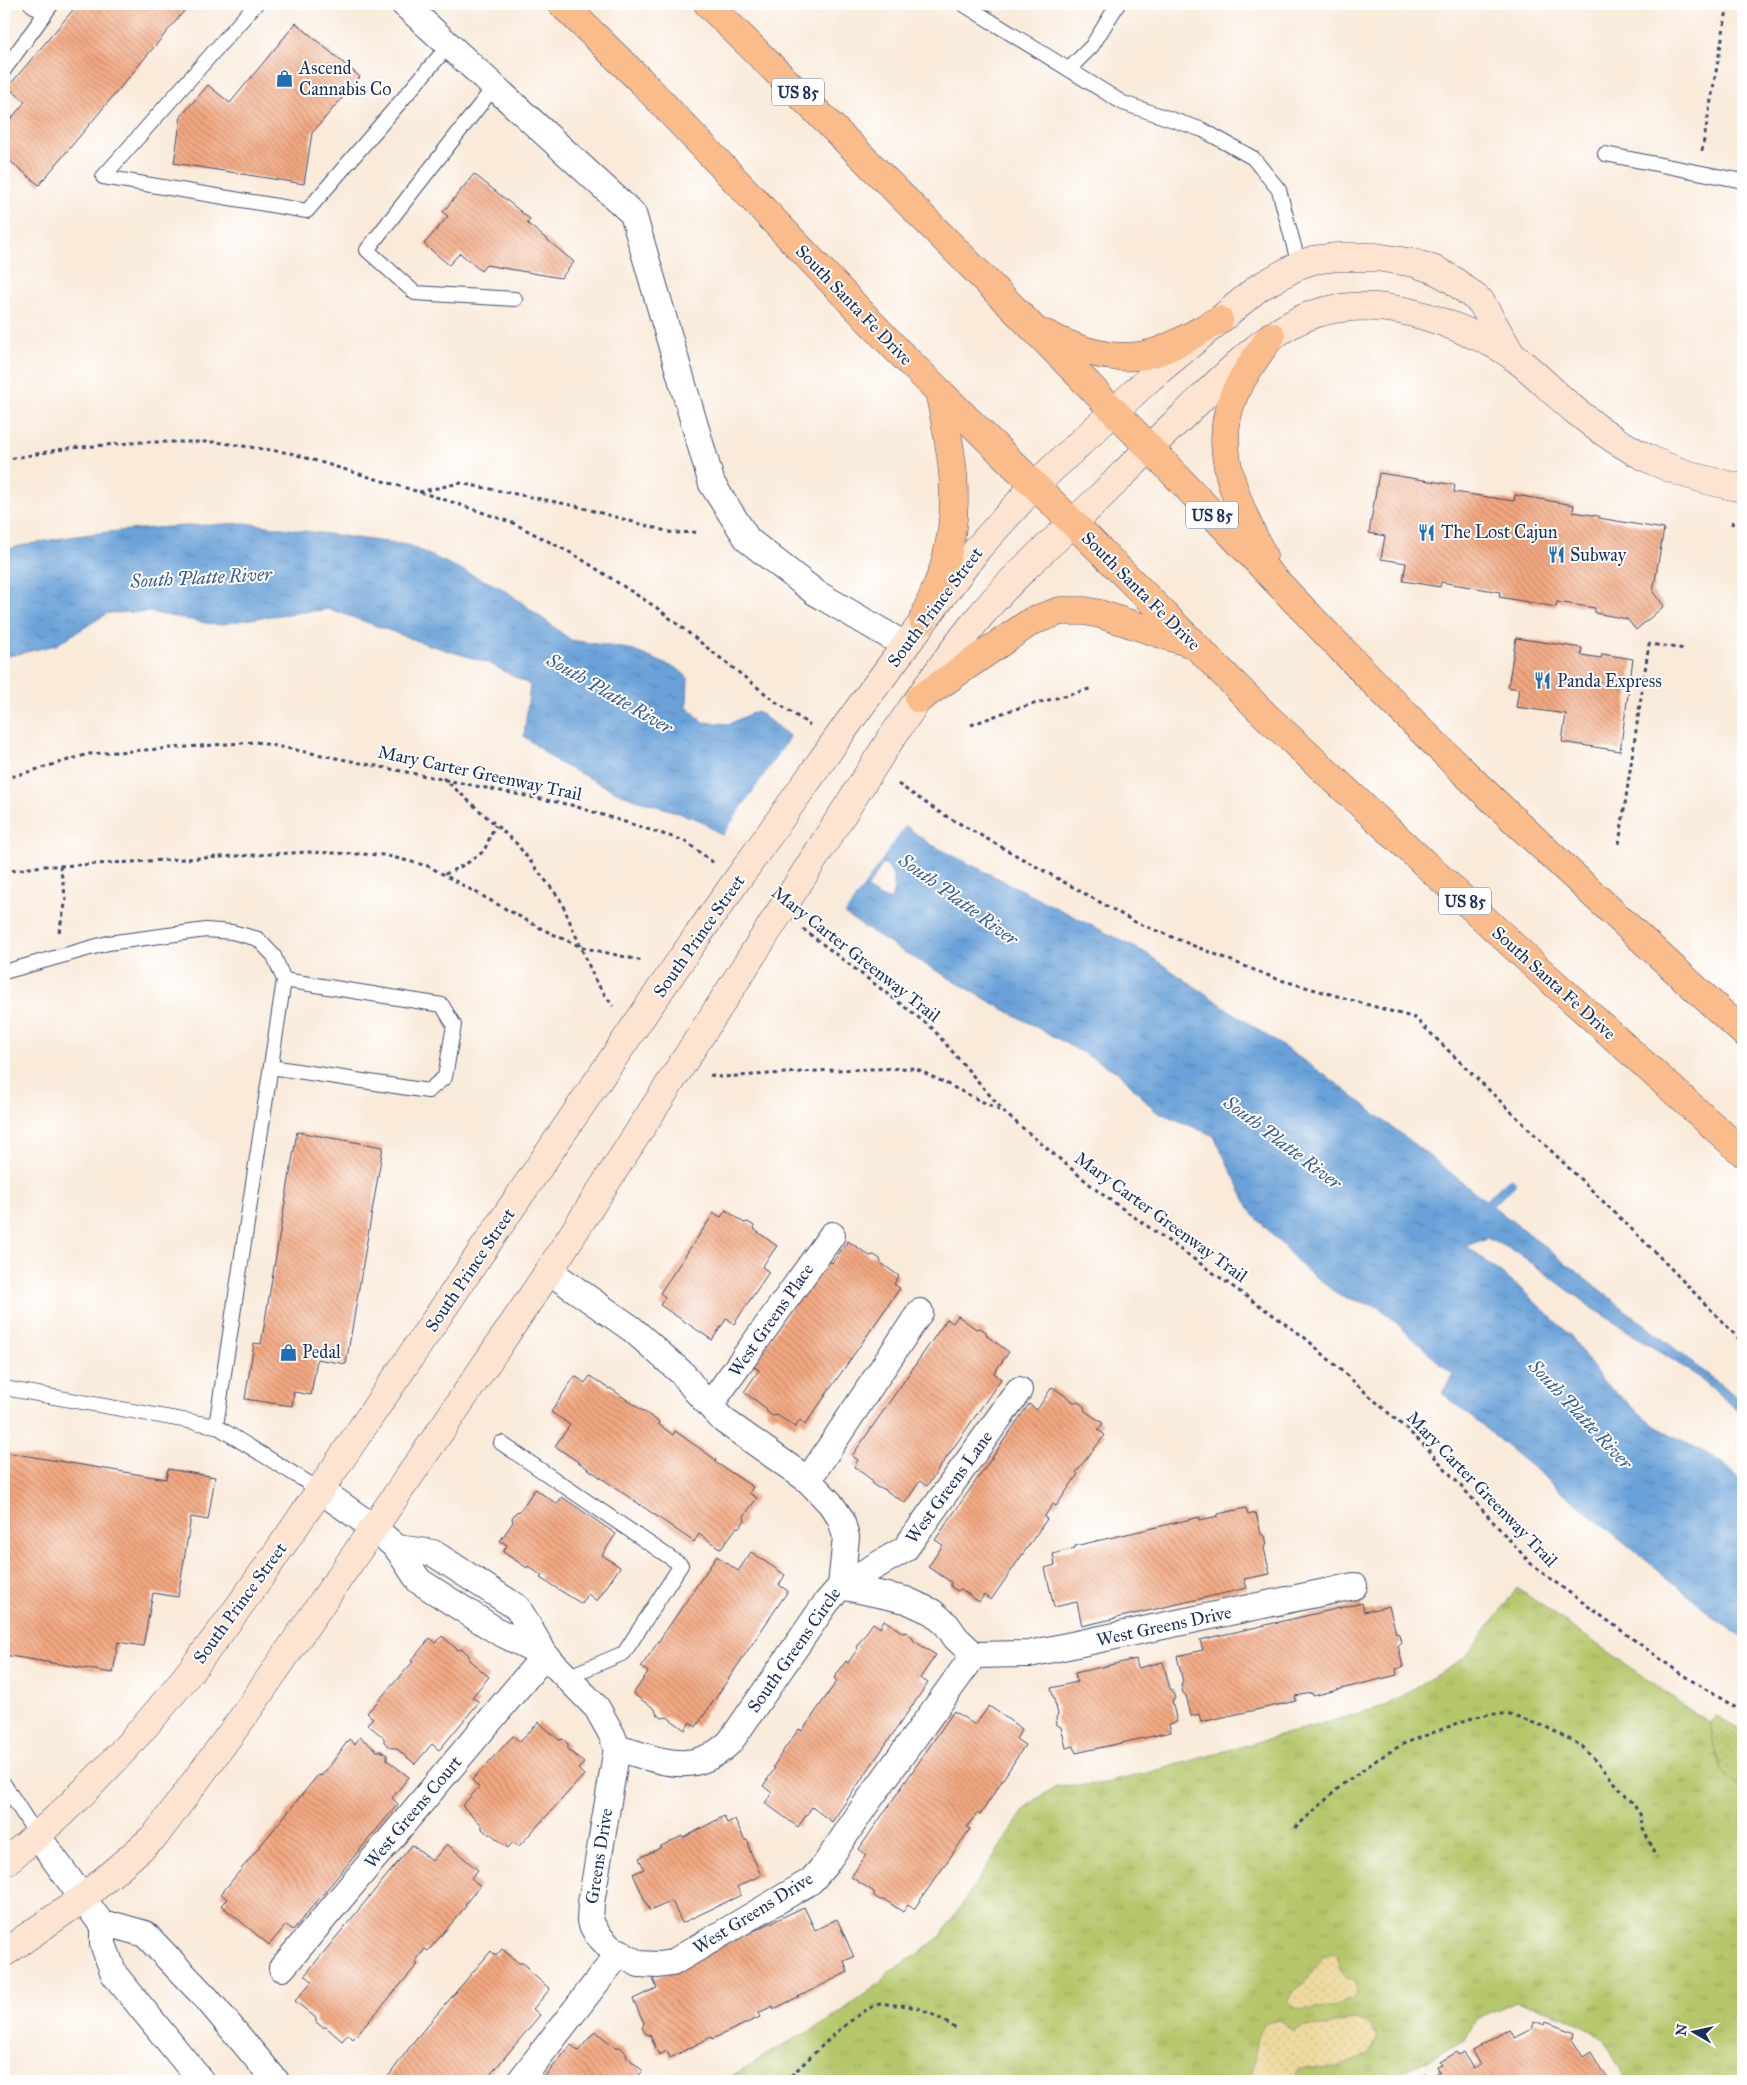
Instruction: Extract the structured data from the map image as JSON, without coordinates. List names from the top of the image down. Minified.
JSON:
{"streets":{"highway":["US 85","South Santa Fe Drive"],"street":["South Prince Street","West Greens Place","West Greens Lane","West Greens Drive","South Greens Circle","West Greens Court","Greens Drive"],"path":["Mary Carter Greenway Trail"]},"crossings":[["US 85","South Prince Street"],["South Santa Fe Drive","South Prince Street"],["South Prince Street","South Greens Circle"],["West Greens Place","South Greens Circle"],["West Greens Lane","South Greens Circle"],["West Greens Drive","Greens Drive"],["South Greens Circle","Greens Drive"]],"water":["South Platte River"],"places":{"shop":["Ascend Cannabis Co","Pedal"],"restaurant":["The Lost Cajun","Subway","Panda Express"]},"north":"left"}
